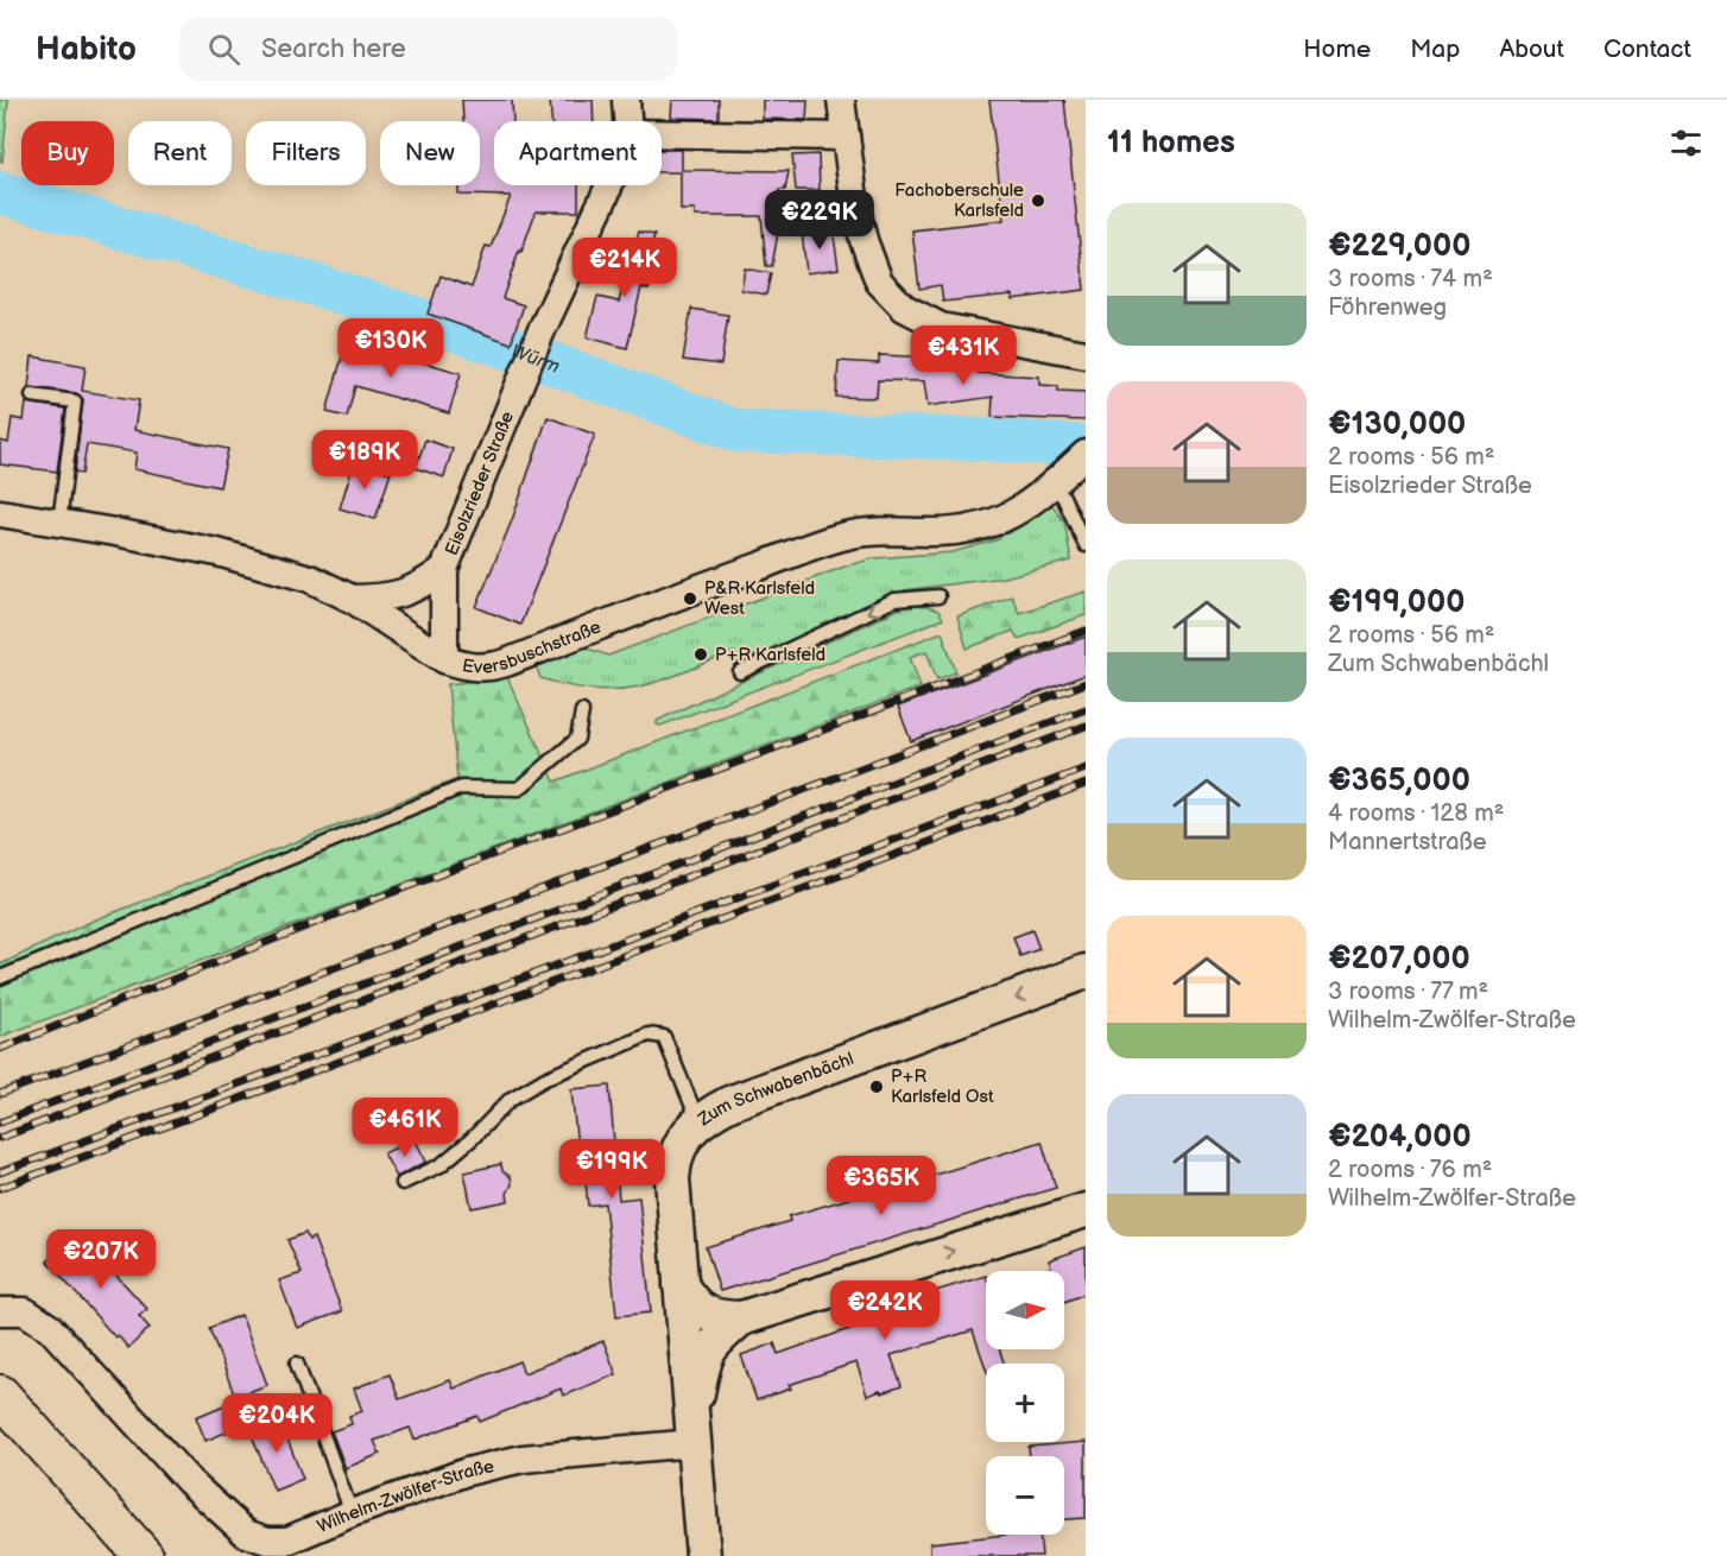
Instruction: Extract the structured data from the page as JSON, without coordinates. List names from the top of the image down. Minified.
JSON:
{"streets":{"street":["Eisolzrieder Straße","Eversbuschstraße","Zum Schwabenbächl","Wilhelm-Zwölfer-Straße"]},"crossings":[["Eisolzrieder Straße","Eversbuschstraße"],["Zum Schwabenbächl","Wilhelm-Zwölfer-Straße"]],"water":["Würm"],"places":["Fachoberschule Karlsfeld","P&R Karlsfeld West","P+R Karlsfeld","P+R Karlsfeld Ost"],"north":"right","page":{"header":"Habito","search":"Search here","nav":["Home","Map","About","Contact"],"heading":"11 homes","chip":["Buy","Rent","Filters","New","Apartment"],"list":[{"name":"€229,000","note":"3 rooms · 74 m² · Föhrenweg"},{"name":"€130,000","note":"2 rooms · 56 m² · Eisolzrieder Straße"},{"name":"€199,000","note":"2 rooms · 56 m² · Zum Schwabenbächl"},{"name":"€365,000","note":"4 rooms · 128 m² · Mannertstraße"},{"name":"€207,000","note":"3 rooms · 77 m² · Wilhelm-Zwölfer-Straße"},{"name":"€204,000","note":"2 rooms · 76 m² · Wilhelm-Zwölfer-Straße"}],"price":["€229K","€214K","€130K","€431K","€189K","€461K","€199K","€365K","€207K","€242K","€204K"],"map_buttons":["+","−"]}}
